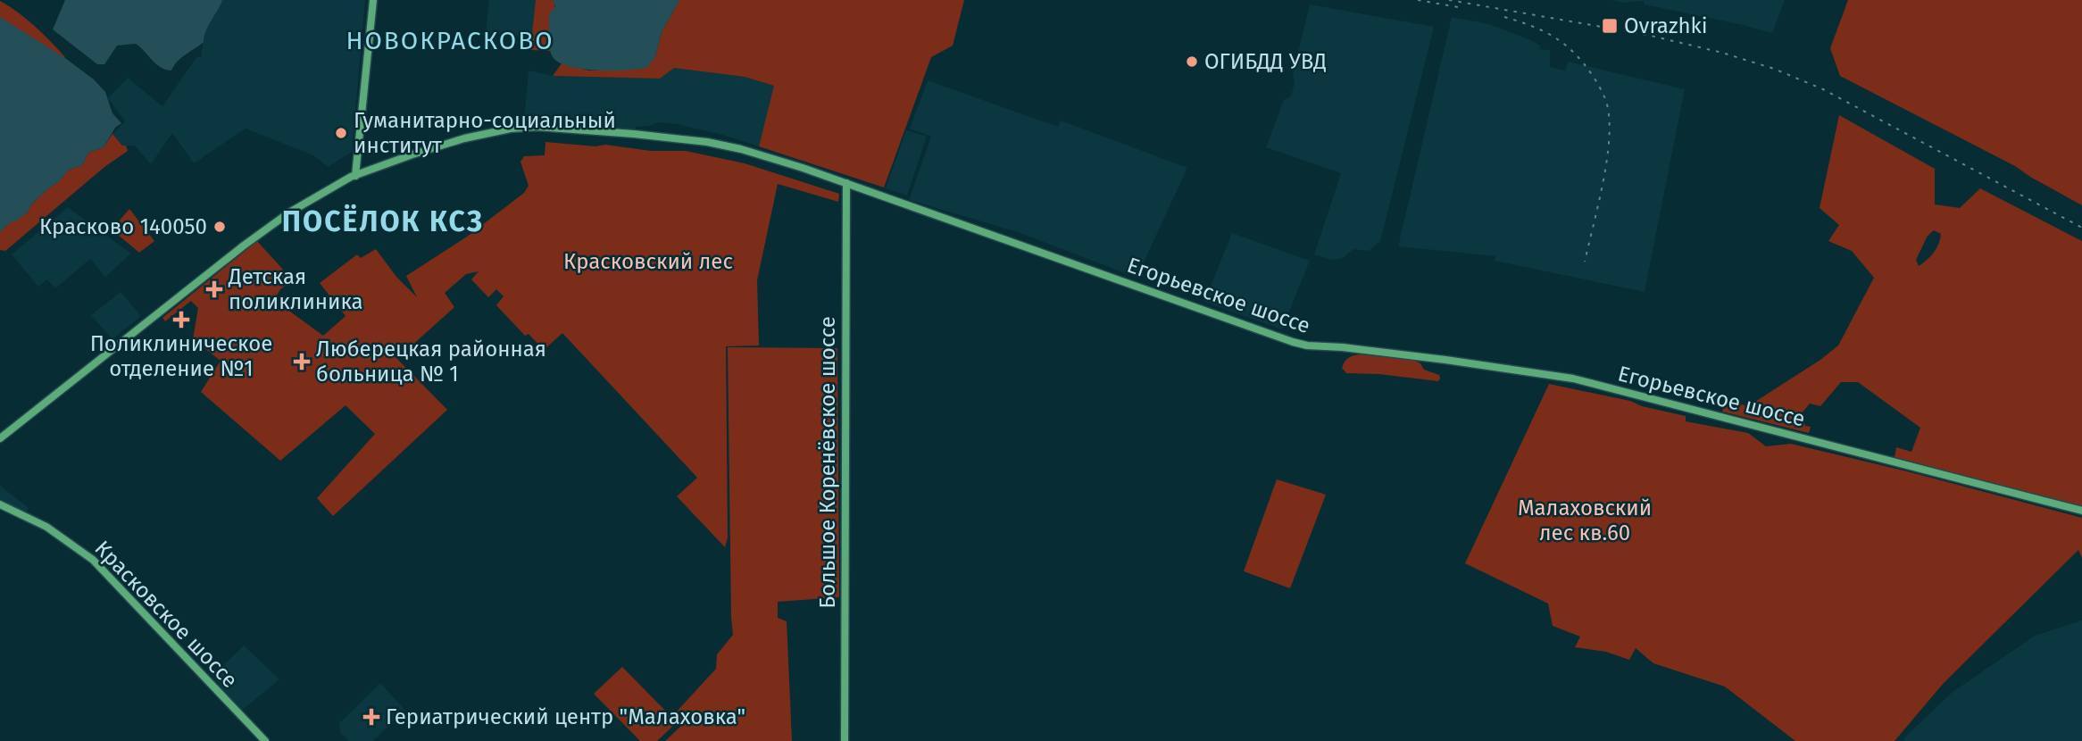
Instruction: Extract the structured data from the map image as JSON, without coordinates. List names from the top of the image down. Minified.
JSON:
{"streets":{"main road":["Егорьевское шоссе","Большое Коренёвское шоссе","Красковское шоссе"]},"crossings":[["Егорьевское шоссе","Большое Коренёвское шоссе"]],"districts":["НОВОКРАСКОВО","ПОСЁЛОК КСЗ"],"parks":["Красковский лес","Малаховский лес кв.60"],"places":{"transit":["Ovrazhki"],"other":["ОГИБДД УВД","Гуманитарно-социальный институт","Красково 140050"],"health":["Детская поликлиника","Поликлиническое отделение №1","Люберецкая районная больница № 1","Гериатрический центр \"Малаховка\""]}}
